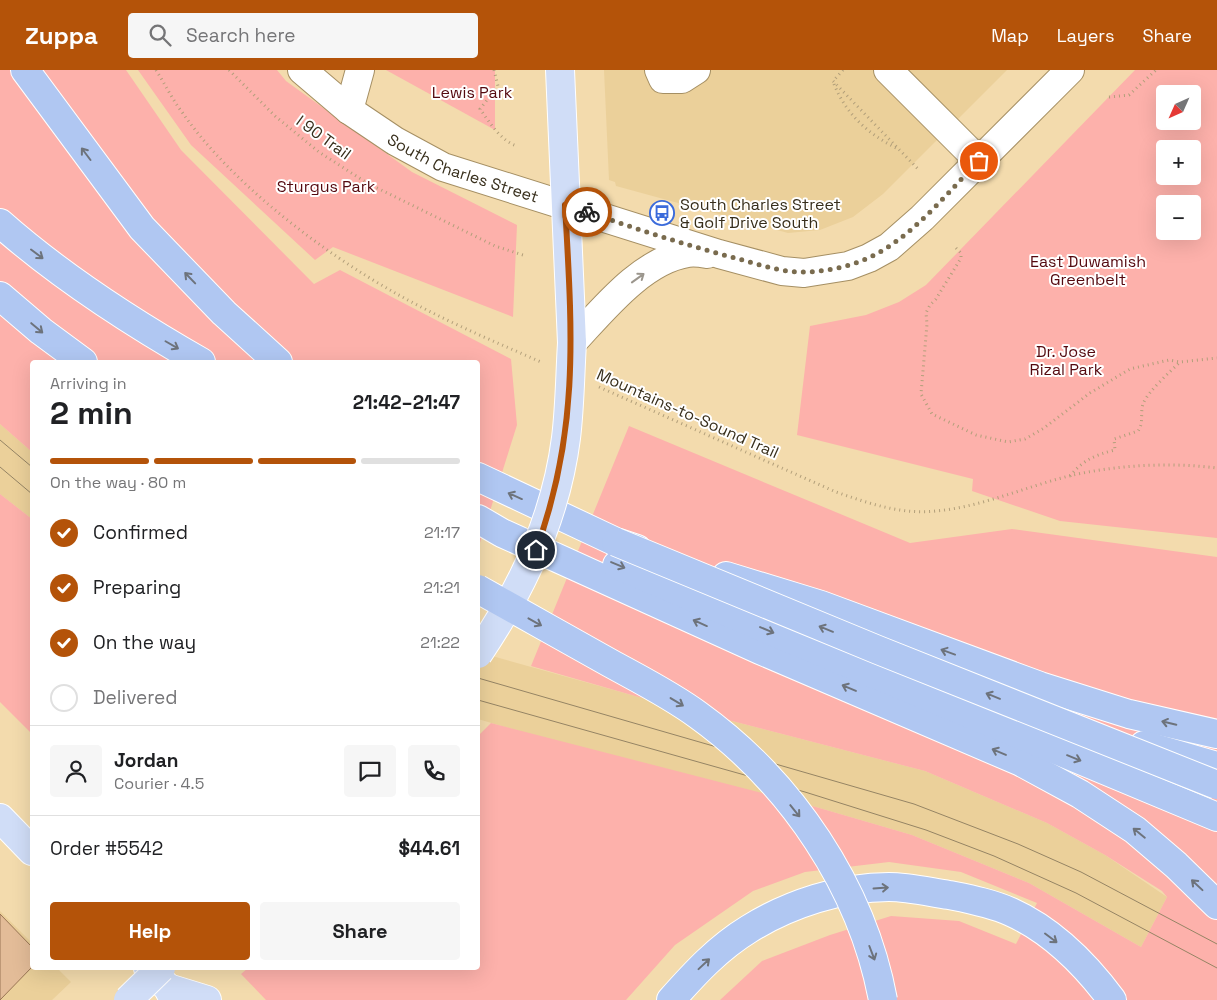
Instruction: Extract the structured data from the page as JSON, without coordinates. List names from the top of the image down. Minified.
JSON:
{"streets":{"street":["South Charles Street"],"path":["I 90 Trail","Mountains-to-Sound Trail"]},"parks":["Lewis Park","Sturgus Park","East Duwamish Greenbelt","Dr. Jose Rizal Park"],"places":{"bus stop":["South Charles Street & Golf Drive South"]},"north":"bottom left","page":{"header":"Zuppa","search":"Search here","nav":["Map","Layers","Share"],"map_buttons":["+","−"],"heading":["2 min","Arriving in","21:42–21:47"],"panel":["Jordan","Courier · 4.5","Order #5542","$44.61"],"bar":"On the way · 80 m","list":[["Confirmed","21:17"],["Preparing","21:21"],["On the way","21:22"],"Delivered"],"buttons":["Help","Share"]}}
